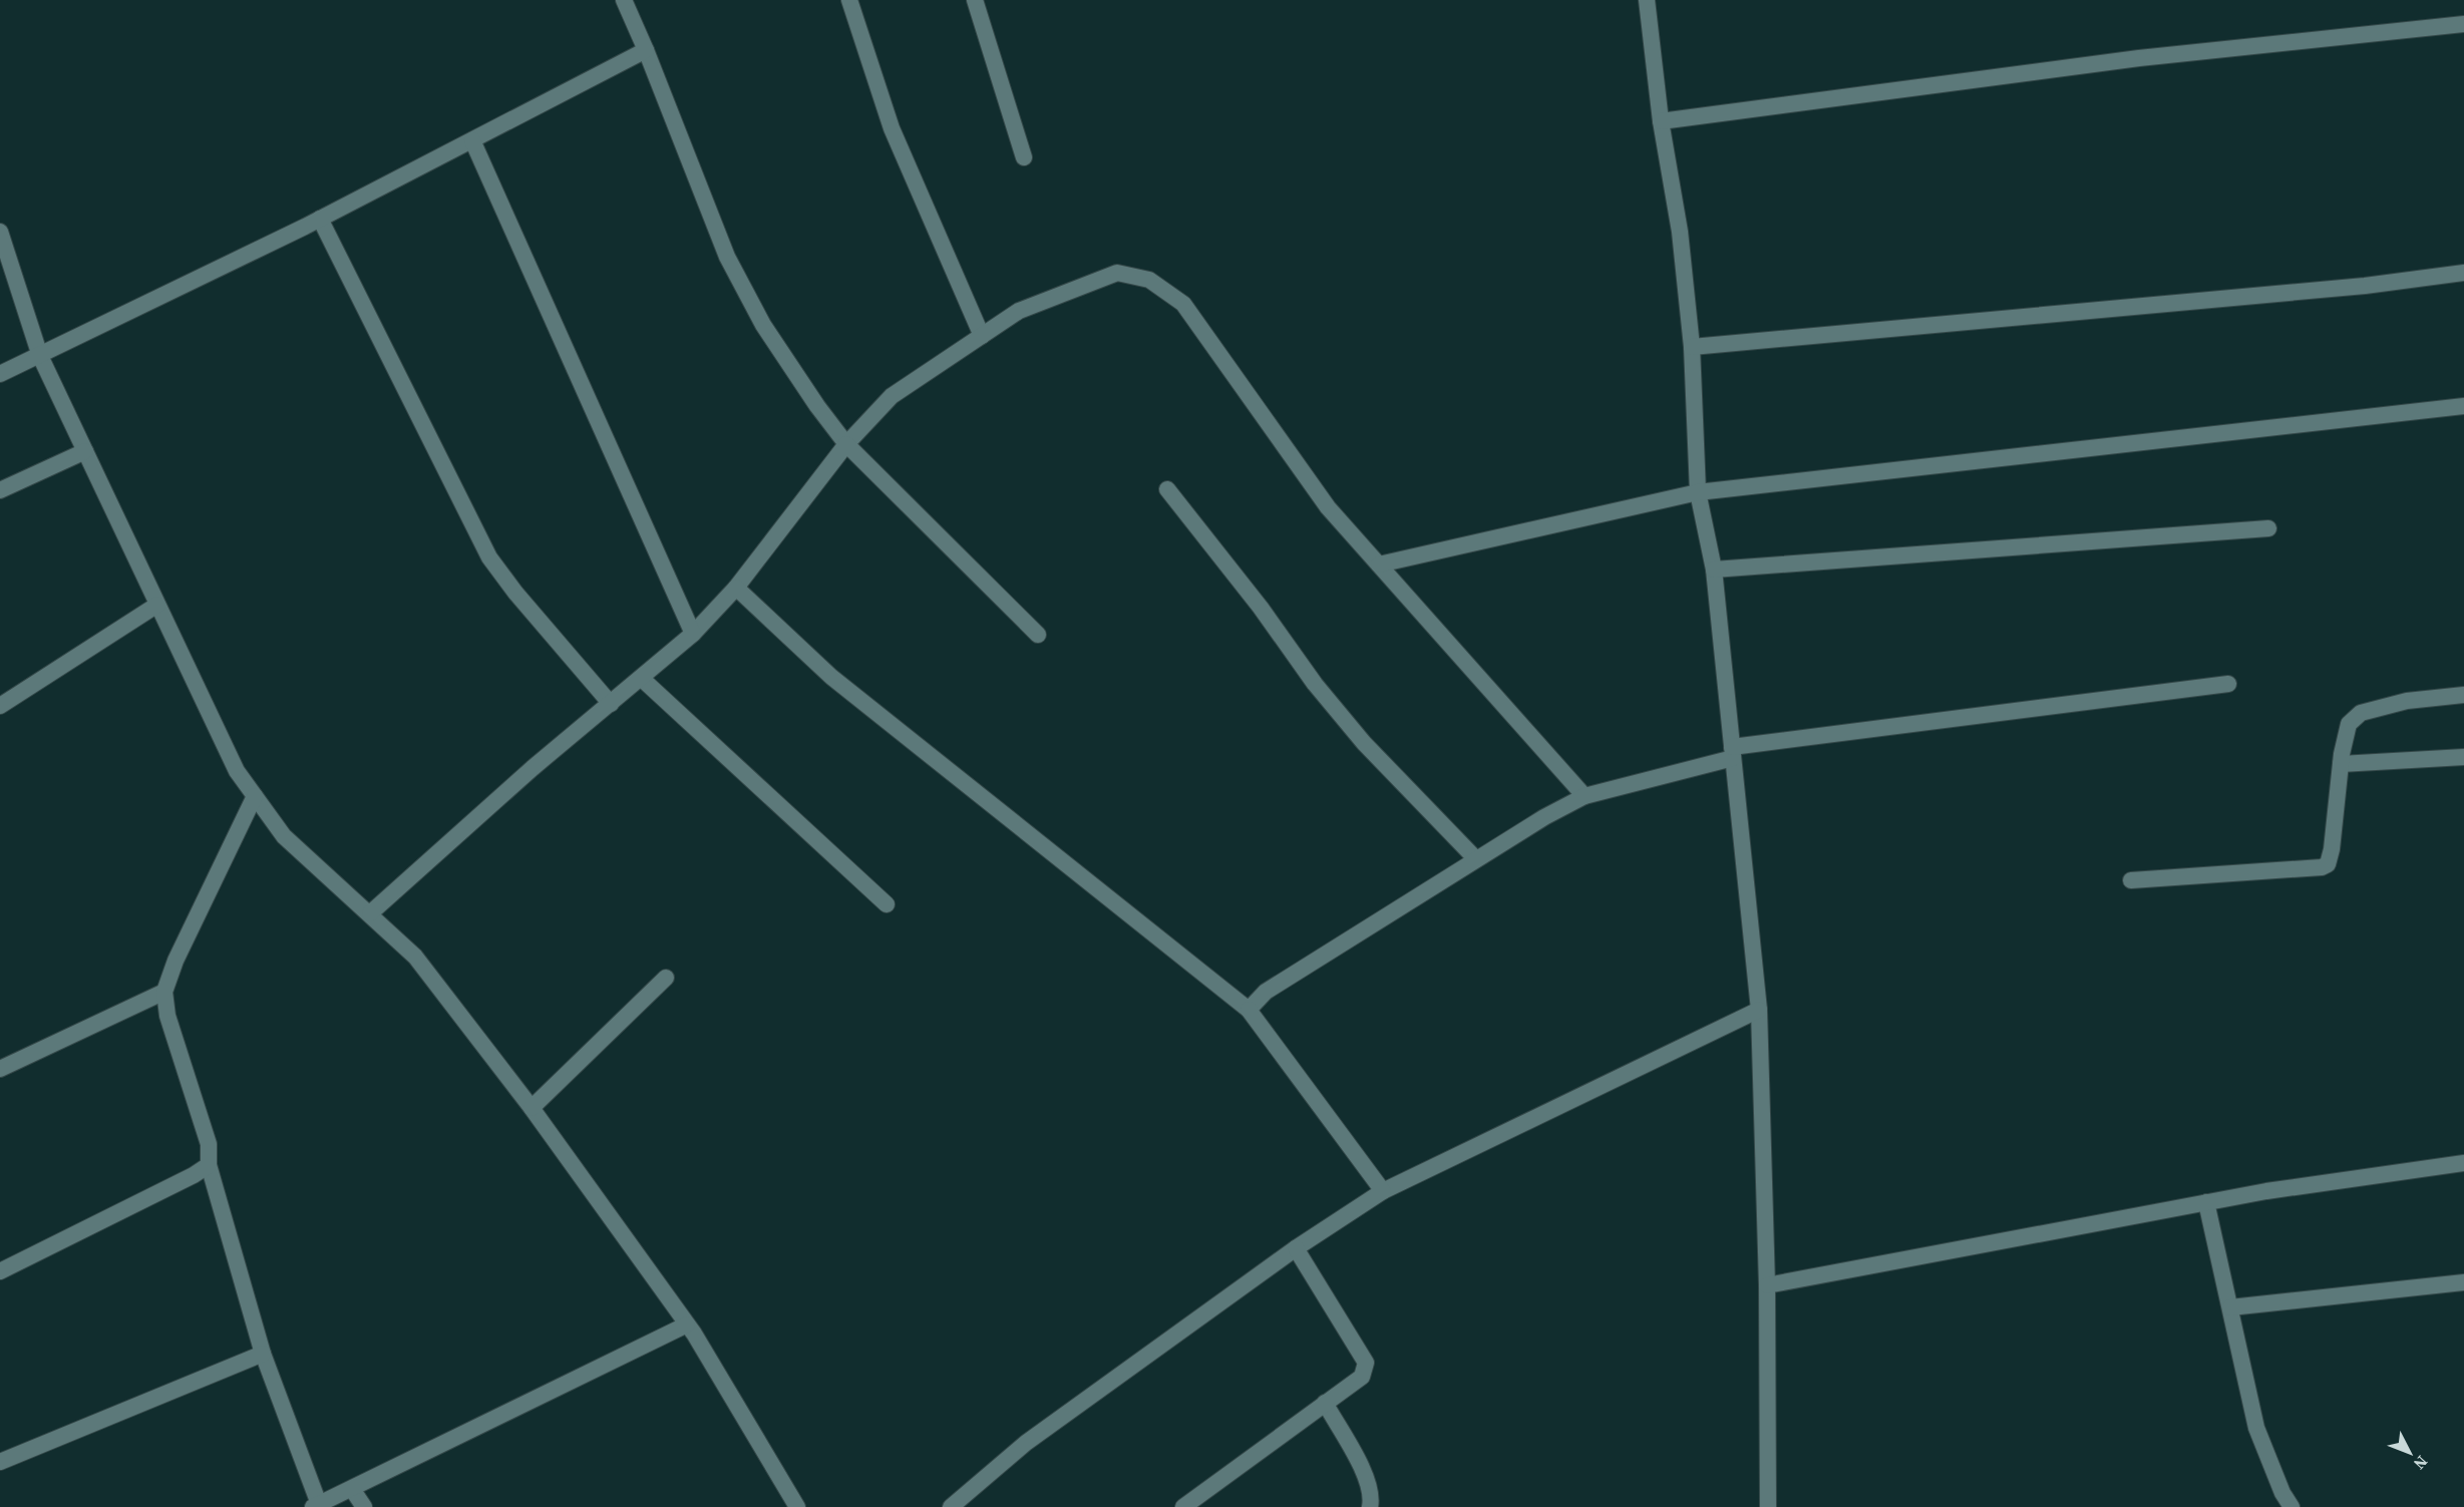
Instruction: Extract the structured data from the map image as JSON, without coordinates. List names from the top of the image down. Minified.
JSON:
{"north":"bottom right"}
